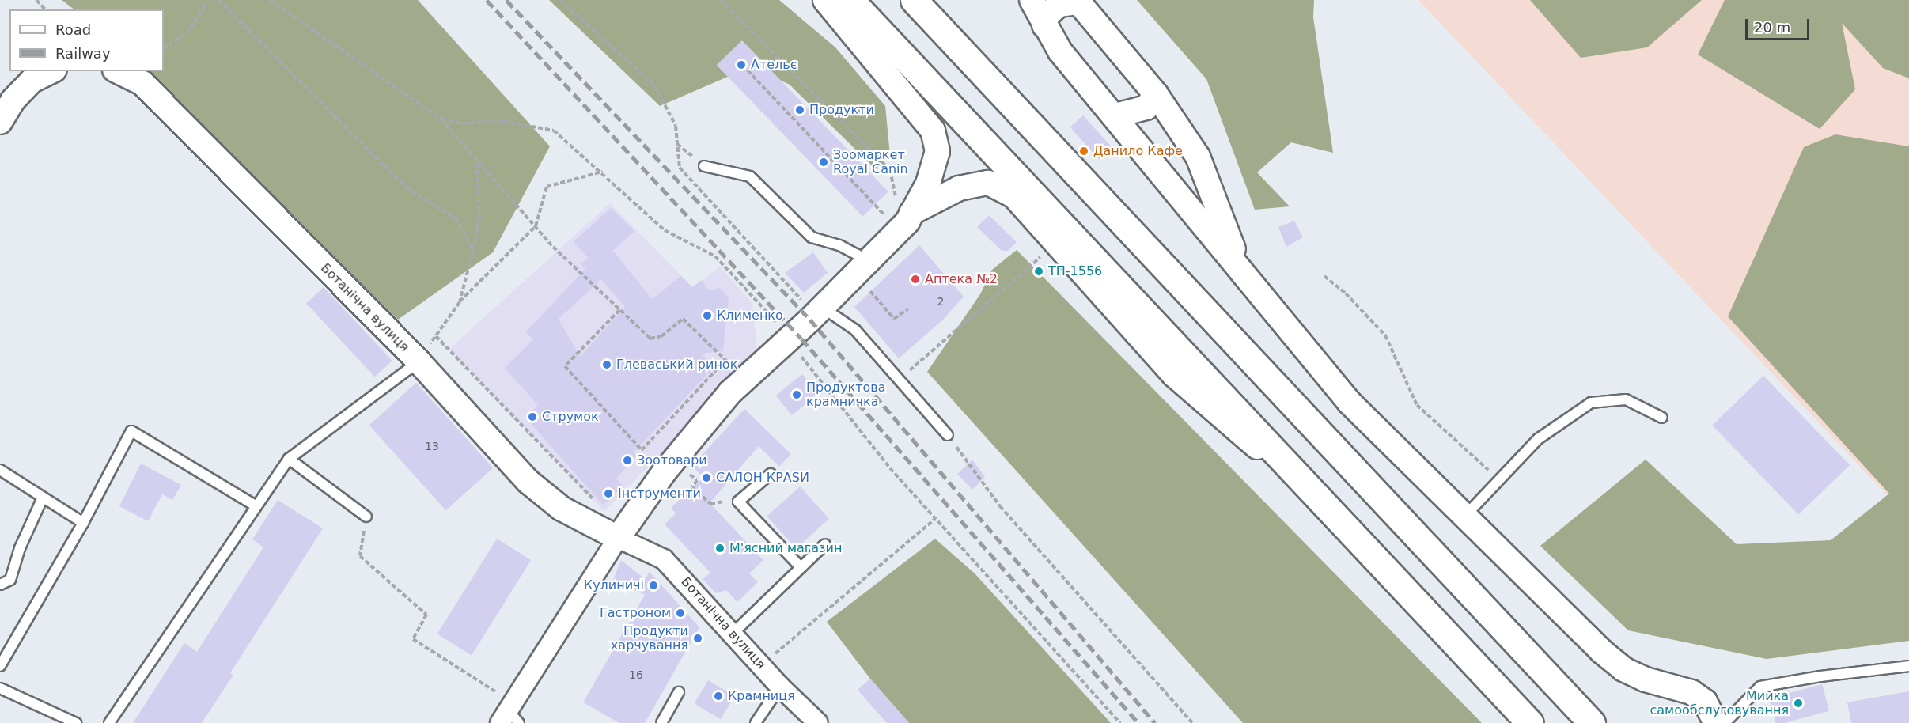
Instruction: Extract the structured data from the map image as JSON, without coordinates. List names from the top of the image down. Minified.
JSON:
{"streets":{"street":["Ботанічна вулиця"]},"places":["Ательє","Продукти","Данило Кафе","Зоомаркет Royal Canin","ТП-1556","Аптека №2","Клименко","Глеваський ринок","Продуктова крамничка","Струмок","Зоотовари","САЛОН КРАSИ","Інструменти","М'ясний магазин","Кулиничі","Гастроном","Продукти харчування","Крамниця","Мийка самообслуговування"],"house_numbers":["2","13","16"],"legend":["Road","Railway"],"scale_bar":"20 m"}
